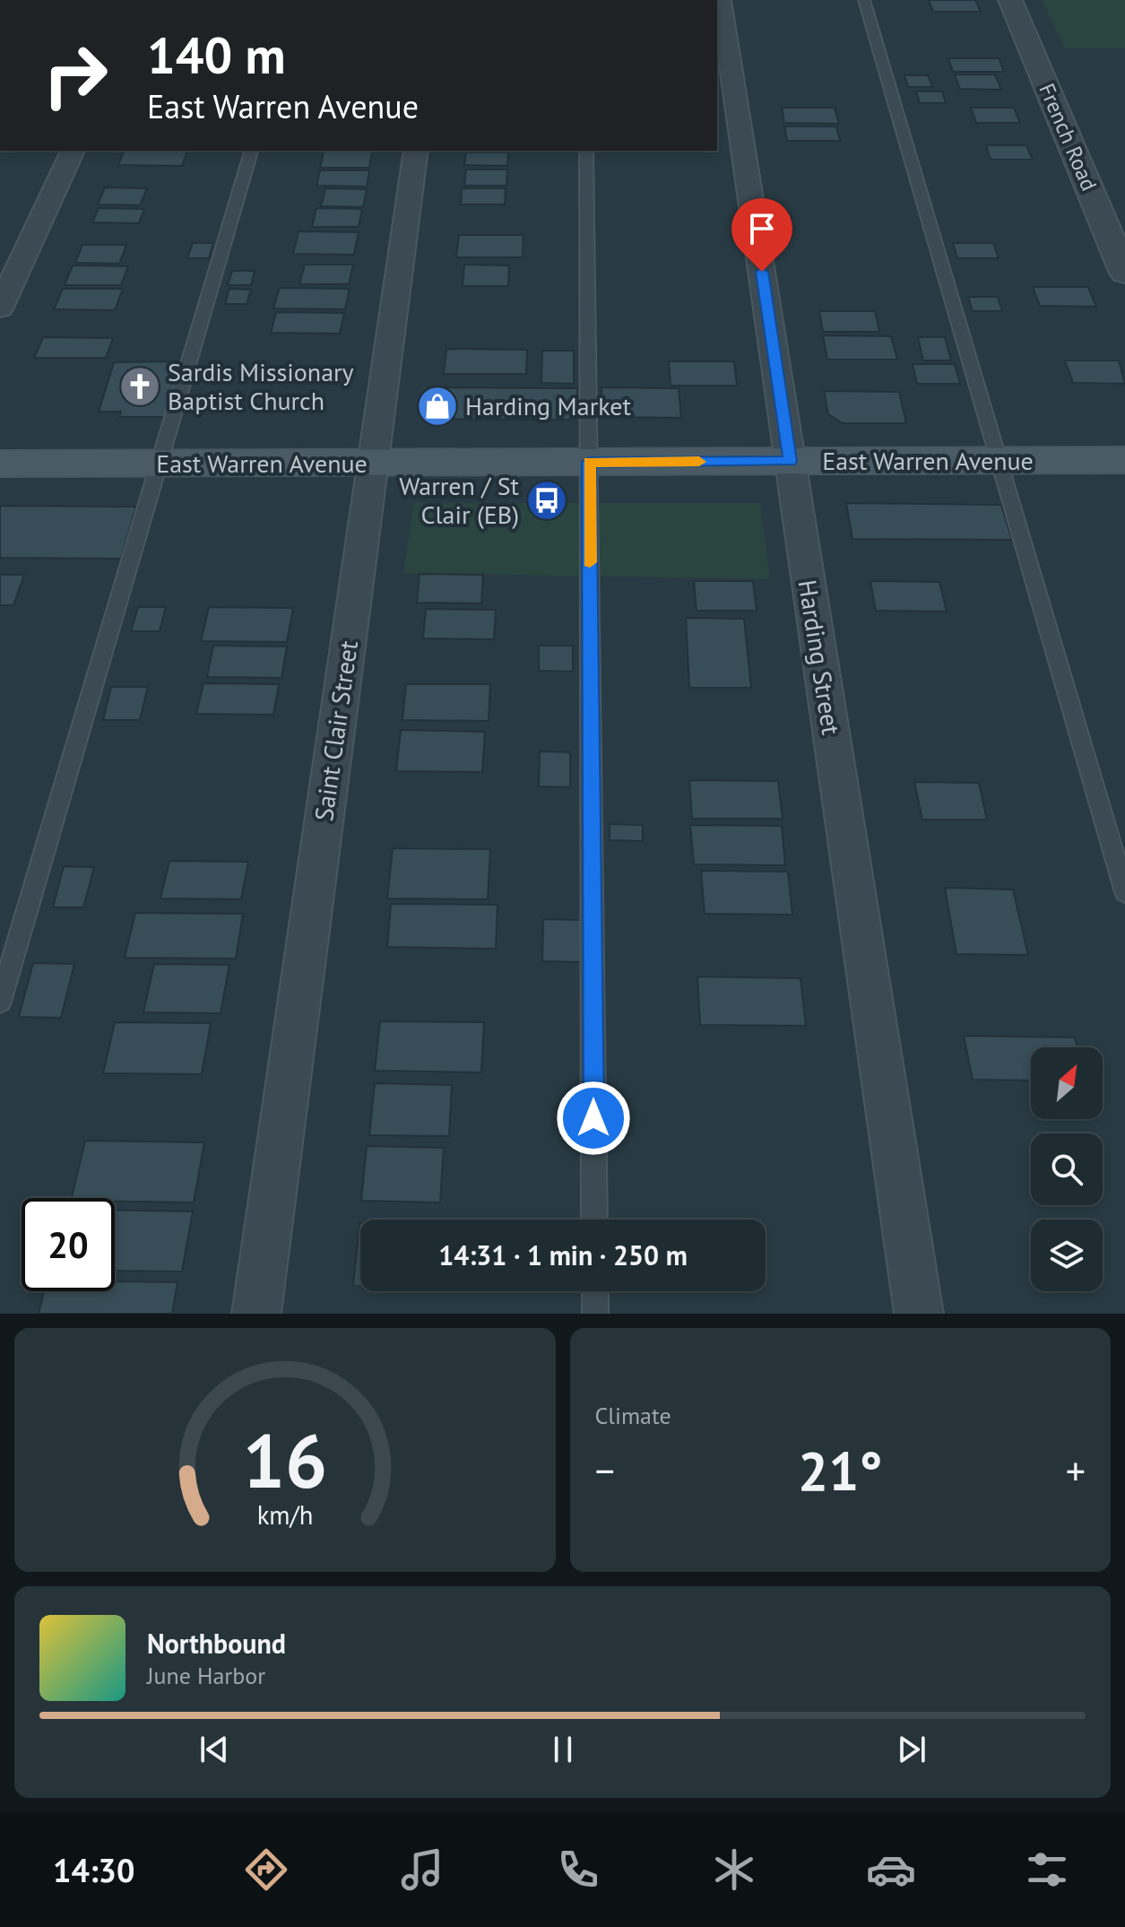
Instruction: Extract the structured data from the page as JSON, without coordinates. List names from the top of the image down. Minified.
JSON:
{"streets":{"main road":["East Warren Avenue"],"street":["French Road","Harding Street","Saint Clair Street"]},"crossings":[["East Warren Avenue","Harding Street"],["East Warren Avenue","Saint Clair Street"]],"places":{"church":["Sardis Missionary Baptist Church"],"shop":["Harding Market"],"bus stop":["Warren / St Clair (EB)"]},"north":"top right","page":{"turn":["140 m","East Warren Avenue"],"limit":"20","trip":"14:31 · 1 min · 250 m","tile":"Climate","heat":["−","21°","+"],"song":["Northbound","June Harbor"],"tabs":"14:30","gauge":["16","km/h"]}}
